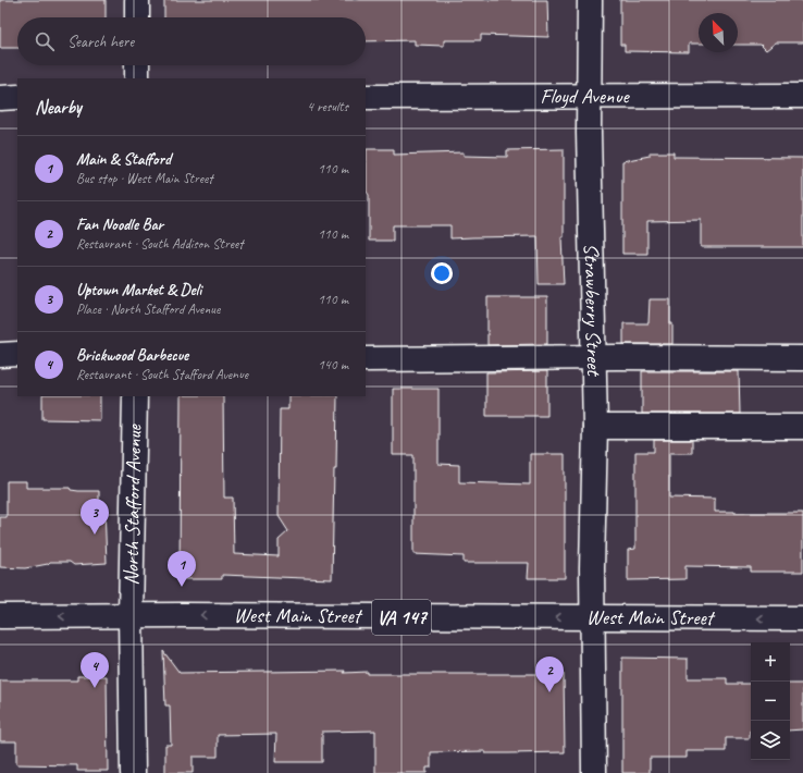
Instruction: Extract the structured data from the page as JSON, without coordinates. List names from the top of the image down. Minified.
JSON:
{"streets":{"street":["Floyd Avenue","Strawberry Street","North Stafford Avenue","West Main Street","VA 147"]},"crossings":[["Floyd Avenue","Strawberry Street"],["Strawberry Street","West Main Street"],["North Stafford Avenue","West Main Street"]],"one_way":["West Main Street"],"north":"top left","page":{"search":"Search here","heading":["Nearby","4 results"],"list":[{"mark":"1","name":"Main & Stafford","note":"Bus stop · West Main Street","value":"110 m"},{"mark":"2","name":"Fan Noodle Bar","note":"Restaurant · South Addison Street","value":"110 m"},{"mark":"3","name":"Uptown Market & Deli","note":"Place · North Stafford Avenue","value":"110 m"},{"mark":"4","name":"Brickwood Barbecue","note":"Restaurant · South Stafford Avenue","value":"140 m"}],"pins":["3","1","4","2"],"map_buttons":["+","−"]}}
